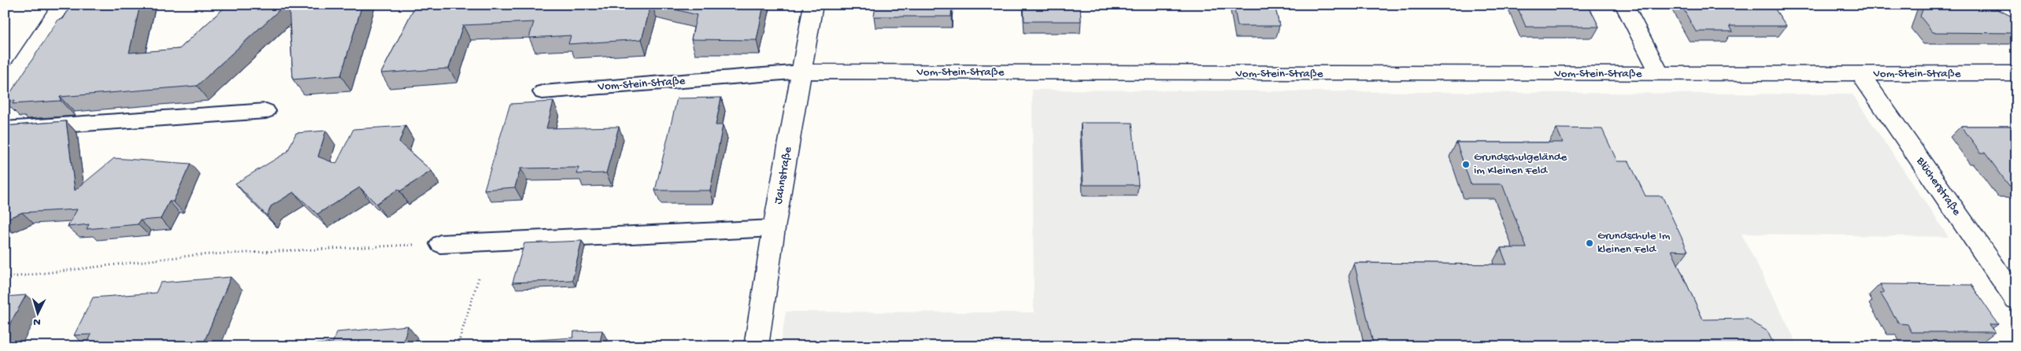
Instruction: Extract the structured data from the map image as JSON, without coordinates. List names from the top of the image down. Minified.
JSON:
{"streets":{"street":["Vom-Stein-Straße","Jahnstraße","Blücherstraße"]},"crossings":[["Vom-Stein-Straße","Jahnstraße"],["Vom-Stein-Straße","Blücherstraße"]],"places":["Grundschulgelände im Kleinen Feld","Grundschule Im kleinen Feld"],"north":"bottom"}
